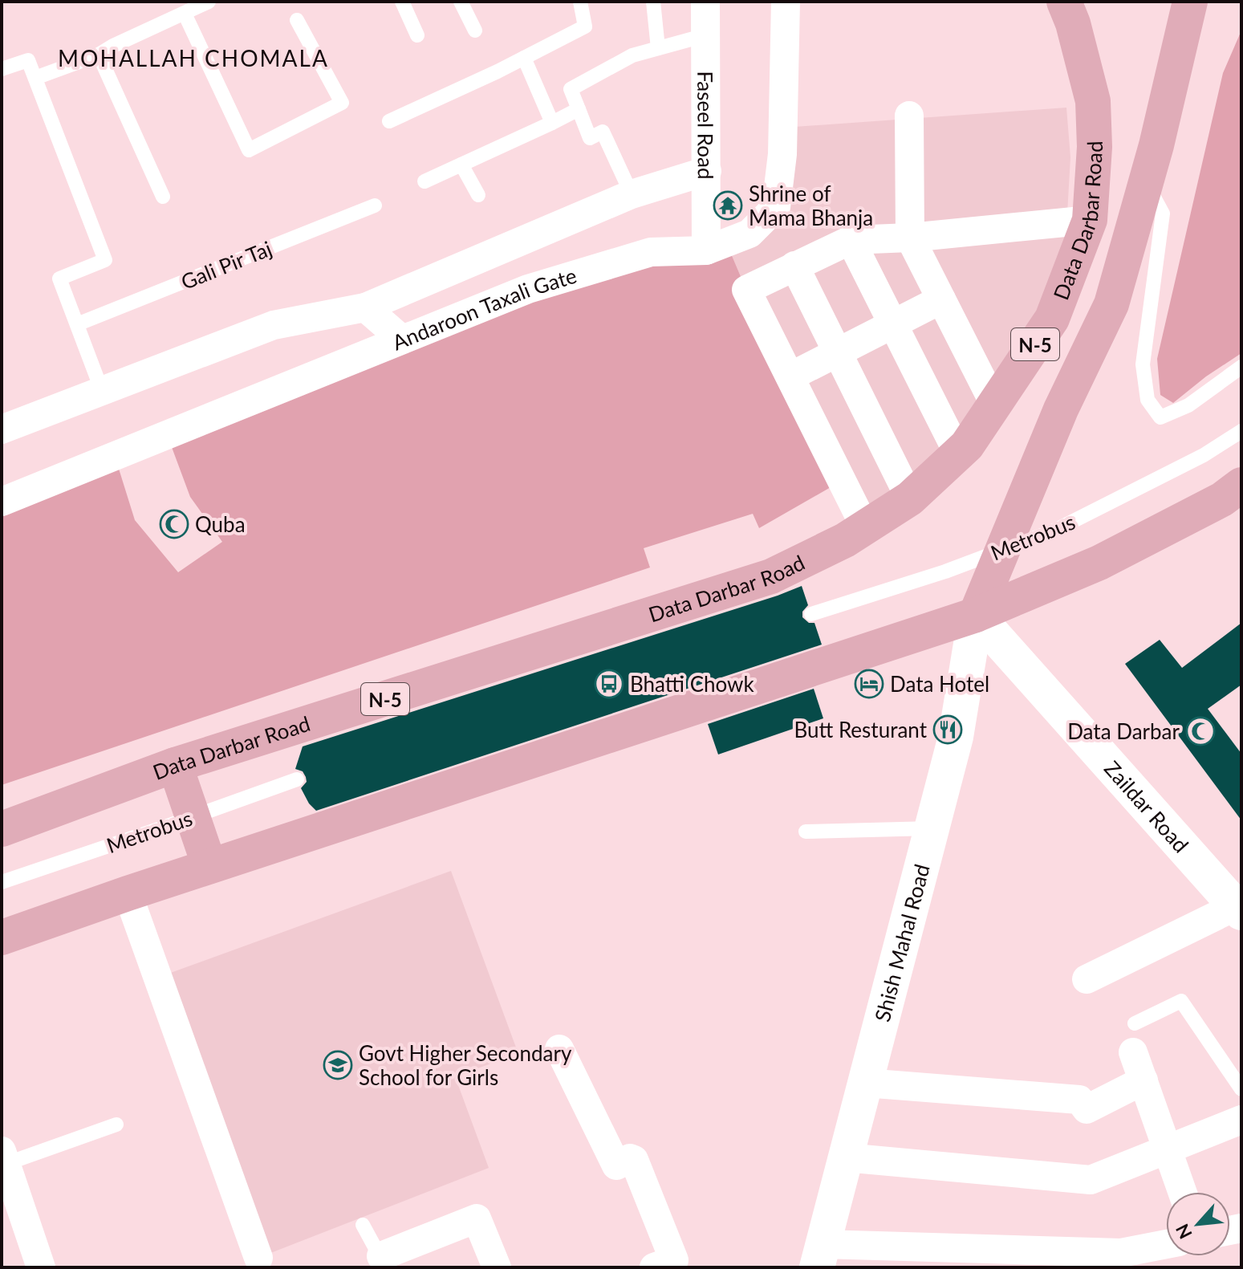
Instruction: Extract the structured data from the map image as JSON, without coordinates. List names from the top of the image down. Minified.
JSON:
{"streets":{"main road":["Data Darbar Road","N-5"],"street":["Faseel Road","Andaroon Taxali Gate","Zaildar Road","Shish Mahal Road"],"lane":["Gali Pir Taj","Metrobus"]},"crossings":[["Faseel Road","Andaroon Taxali Gate"],["Zaildar Road","Shish Mahal Road"]],"districts":["MOHALLAH CHOMALA"],"places":{"temple":["Shrine of Mama Bhanja"],"mosque":["Quba","Data Darbar"],"bus stop":["Bhatti Chowk"],"hotel":["Data Hotel"],"restaurant":["Butt Resturant"],"school or university":["Govt Higher Secondary School for Girls"]},"north":"bottom left"}
